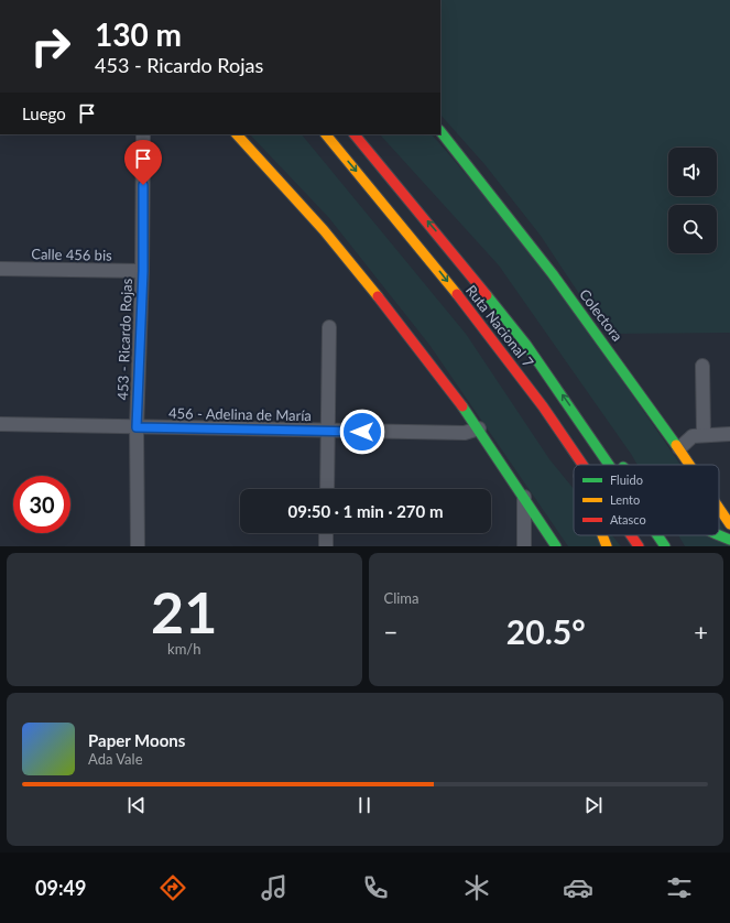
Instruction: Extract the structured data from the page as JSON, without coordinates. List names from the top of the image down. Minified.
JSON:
{"streets":{"main road":["Colectora","Ruta Nacional 7"],"street":["Calle 456 bis","453 - Ricardo Rojas","456 - Adelina de María"]},"crossings":[["Calle 456 bis","453 - Ricardo Rojas"],["453 - Ricardo Rojas","456 - Adelina de María"]],"legend":["Fluido","Lento","Atasco"],"page":{"turn":["130 m","453 - Ricardo Rojas"],"then":"Luego","limit":"30","trip":"09:50 · 1 min · 270 m","tile":[["21","km/h"],"Clima"],"heat":["−","20.5°","+"],"song":["Paper Moons","Ada Vale"],"tabs":"09:49"}}
